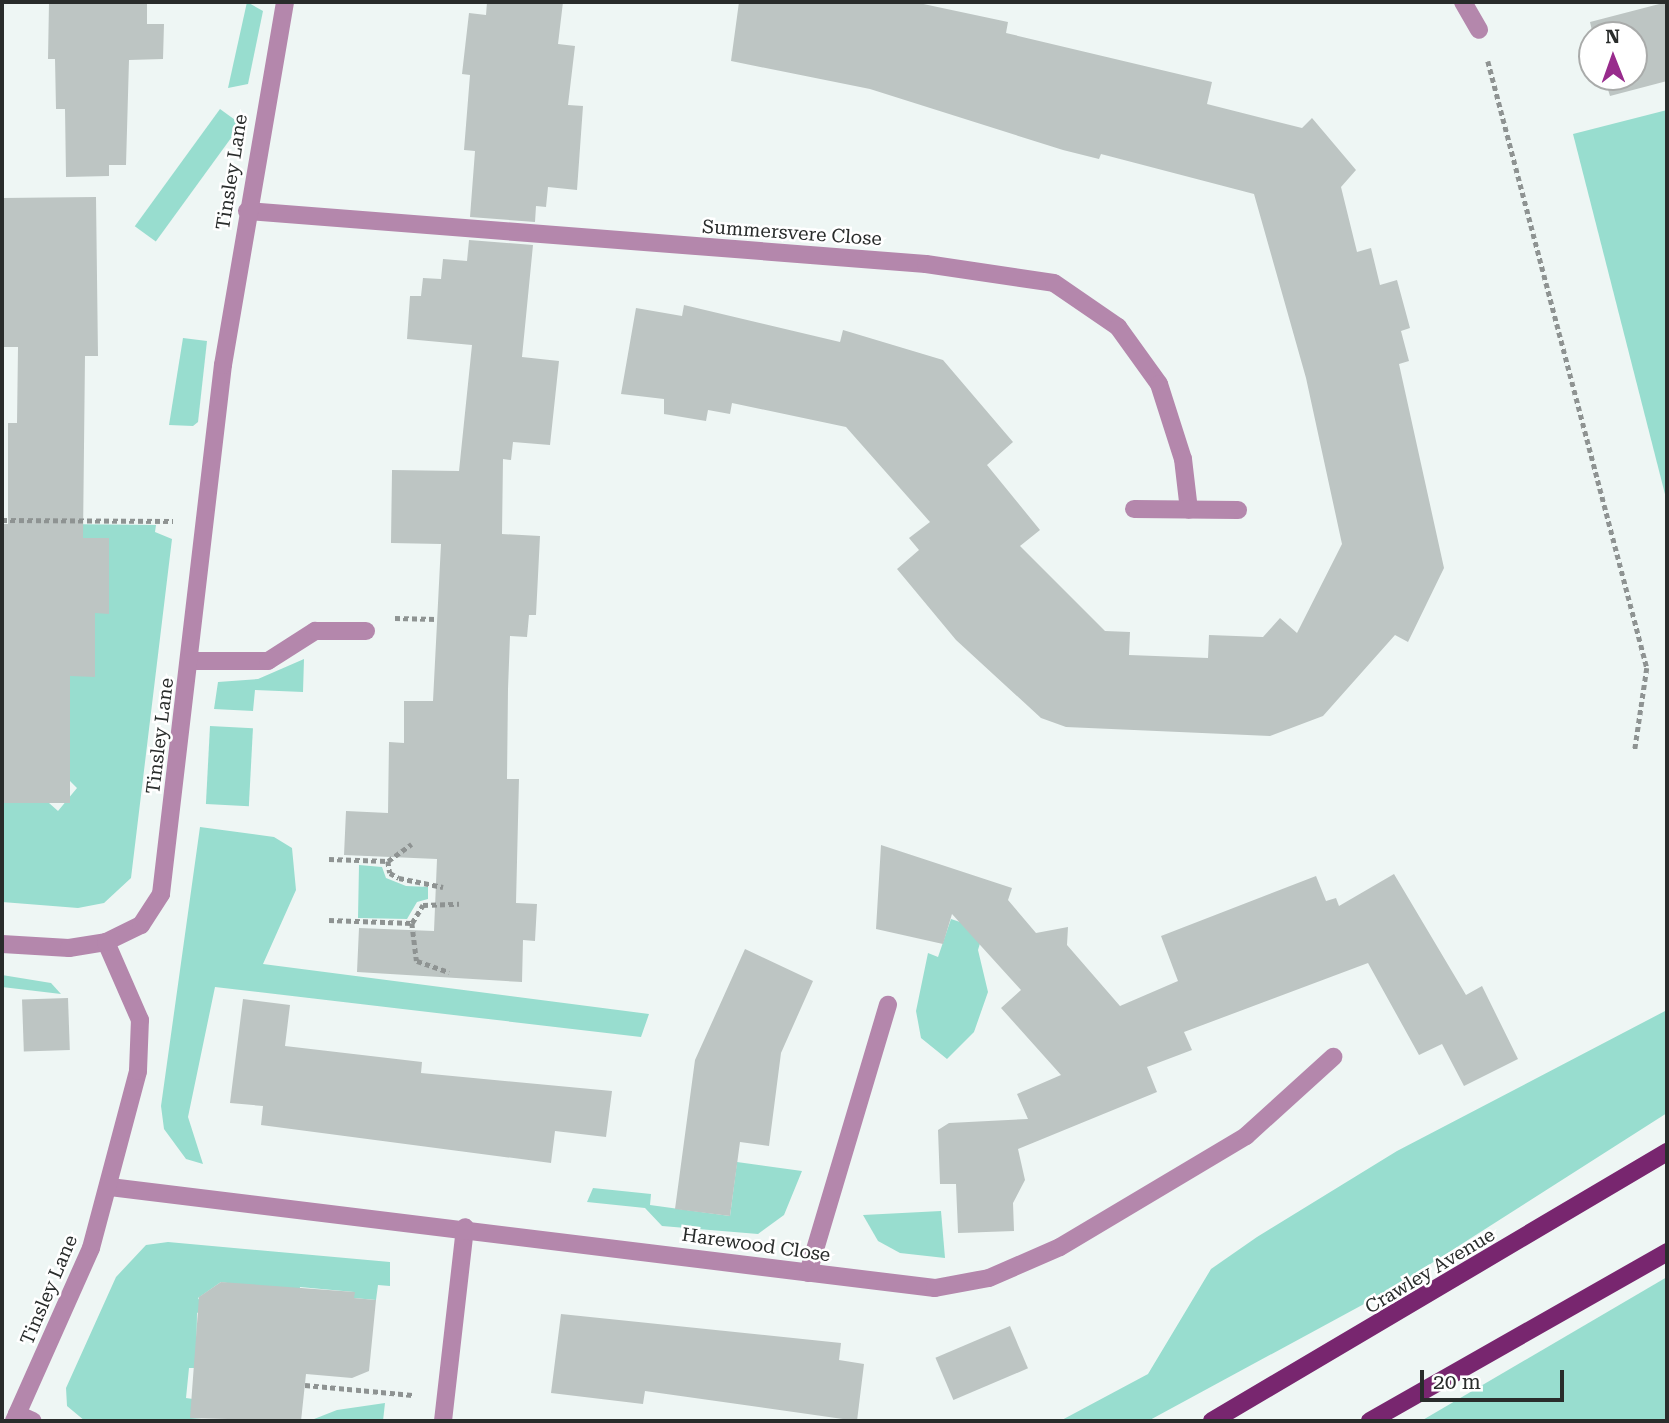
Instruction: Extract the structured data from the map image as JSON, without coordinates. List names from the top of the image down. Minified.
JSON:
{"streets":{"main road":["Crawley Avenue"],"street":["Tinsley Lane","Summersvere Close","Harewood Close"]},"crossings":[["Tinsley Lane","Summersvere Close"],["Tinsley Lane","Harewood Close"]],"scale_bar":"20 m","north":"top"}
